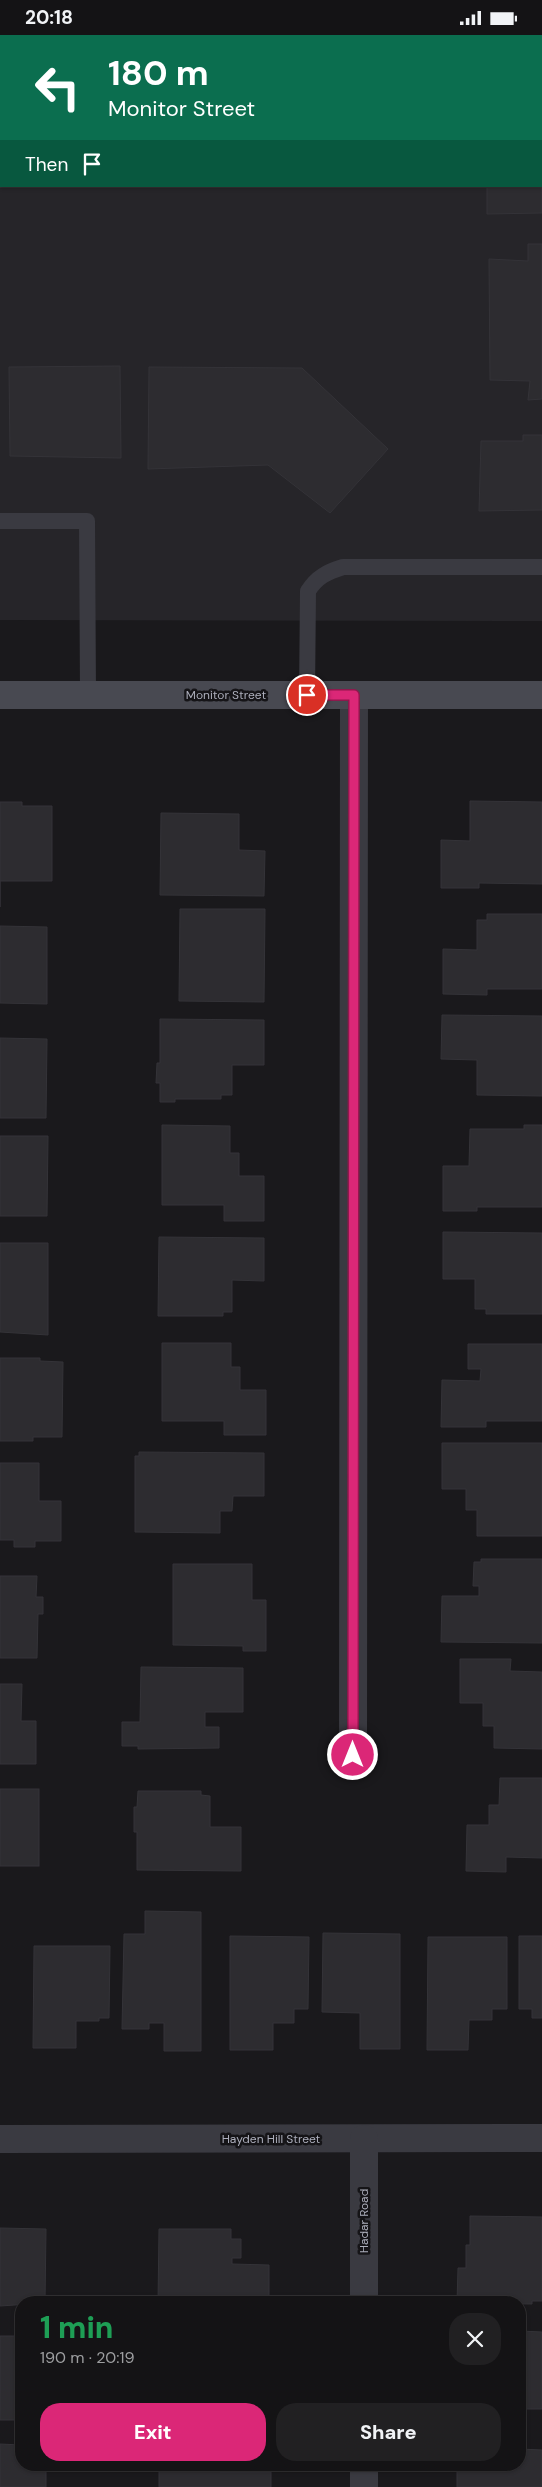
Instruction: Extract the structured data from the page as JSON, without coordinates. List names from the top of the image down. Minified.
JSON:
{"streets":{"street":["Monitor Street","Hayden Hill Street","Hadar Road"]},"crossings":[["Hayden Hill Street","Hadar Road"]],"page":{"status":"20:18","turn":["180 m","Monitor Street"],"then":"Then","heading":["1 min","190 m · 20:19"],"buttons":["Exit","Share"]}}
